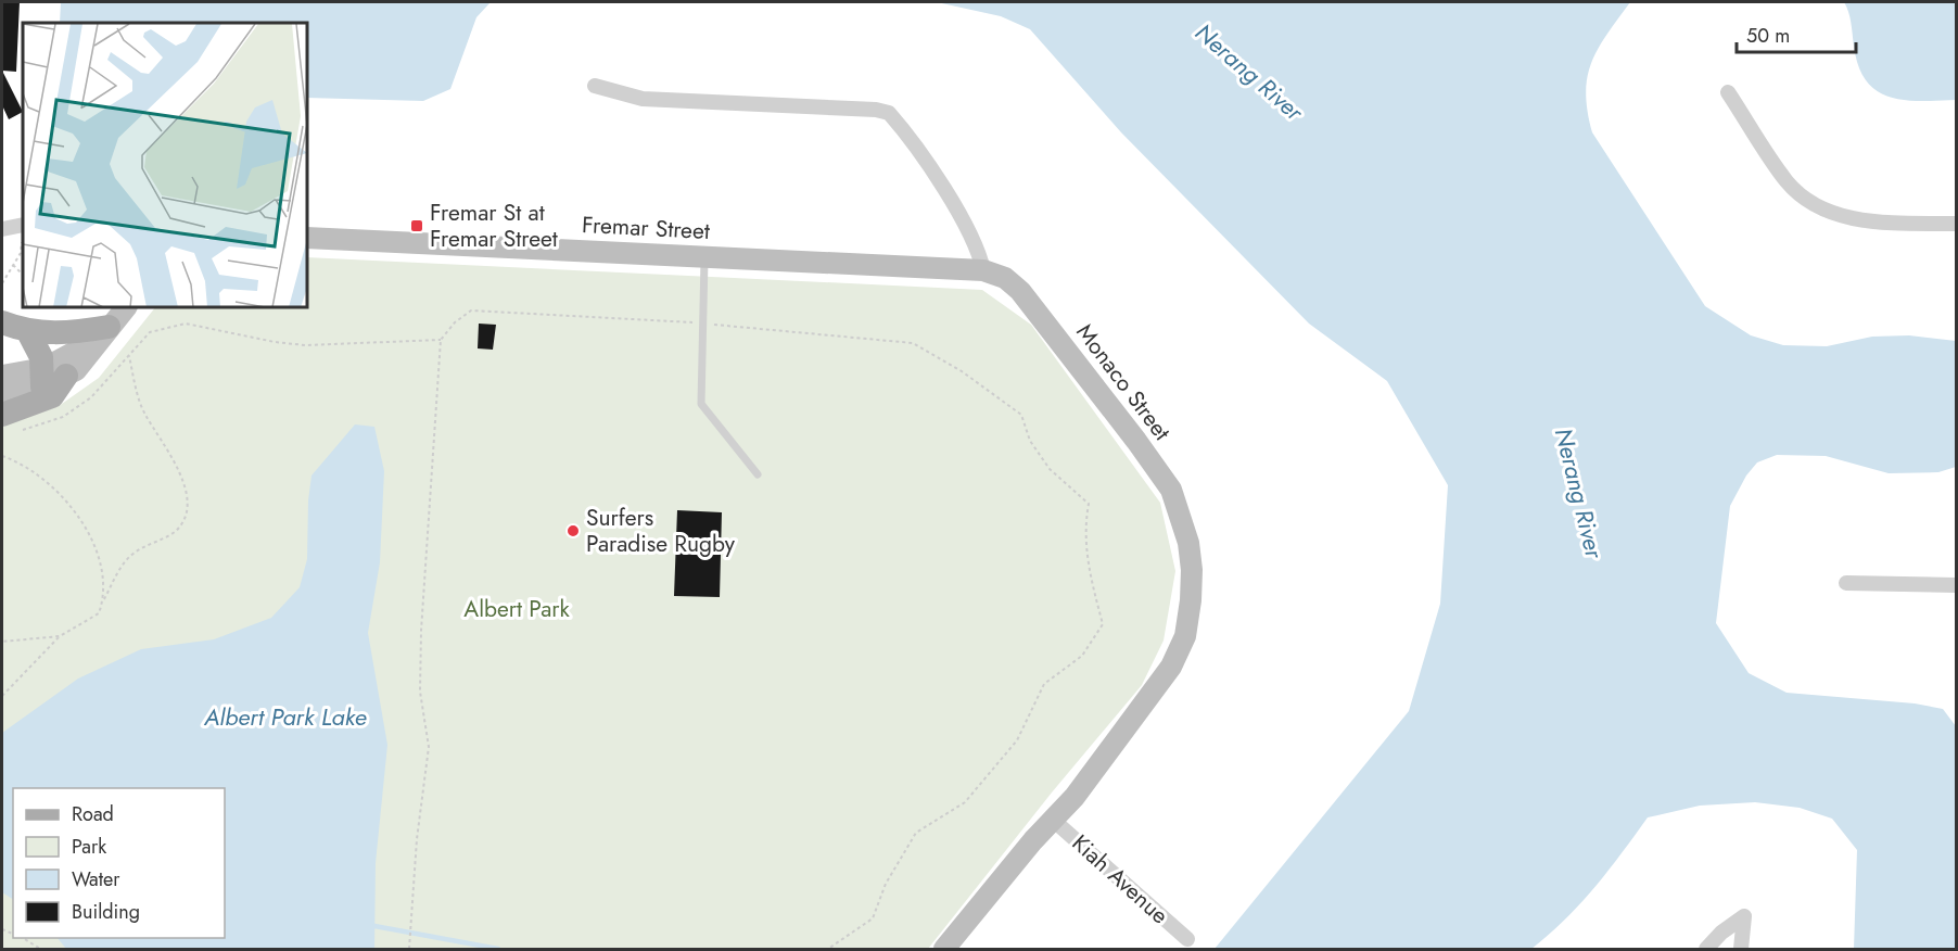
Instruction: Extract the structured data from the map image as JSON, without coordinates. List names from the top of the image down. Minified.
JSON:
{"streets":{"street":["Fremar Street","Monaco Street","Kiah Avenue"]},"crossings":[["Fremar Street","Monaco Street"],["Monaco Street","Kiah Avenue"]],"water":["Nerang River","Albert Park Lake"],"parks":["Albert Park"],"places":{"transit":["Fremar St at Fremar Street"],"other":["Surfers Paradise Rugby"]},"legend":["Road","Park","Water","Building"],"scale_bar":"50 m"}
